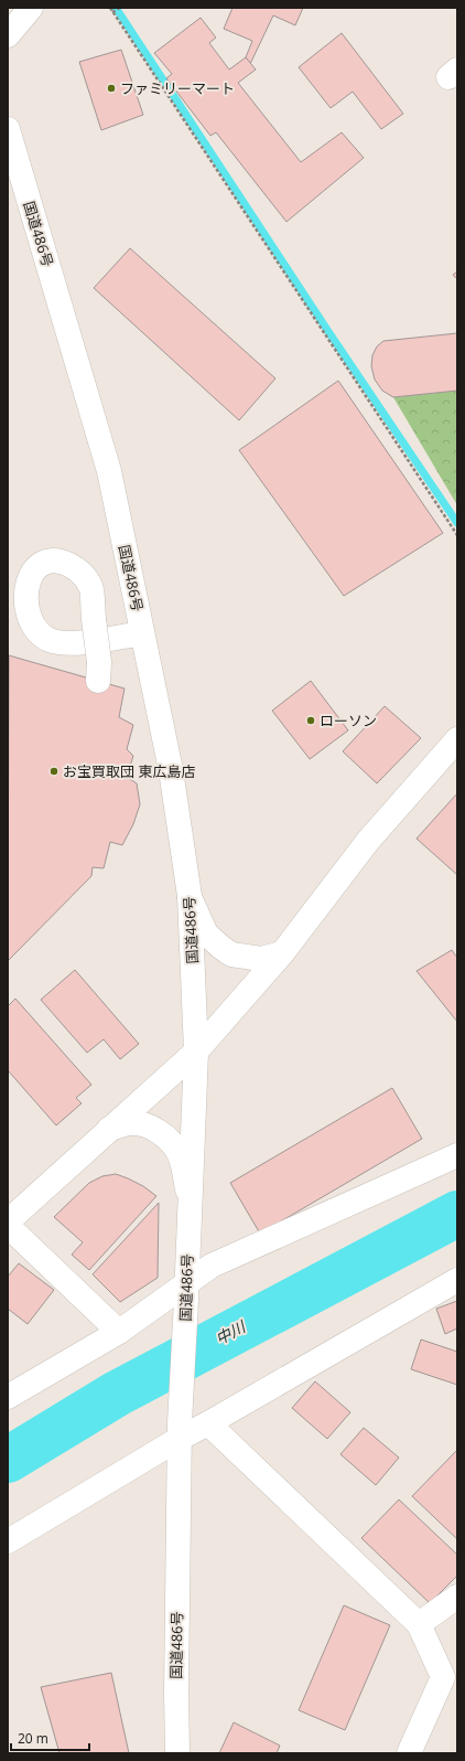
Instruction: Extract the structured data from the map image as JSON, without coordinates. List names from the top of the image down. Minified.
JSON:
{"streets":{"main road":["国道486号"]},"water":["中川"],"places":["ファミリーマート","ローソン","お宝買取団 東広島店"],"scale_bar":"20 m"}
